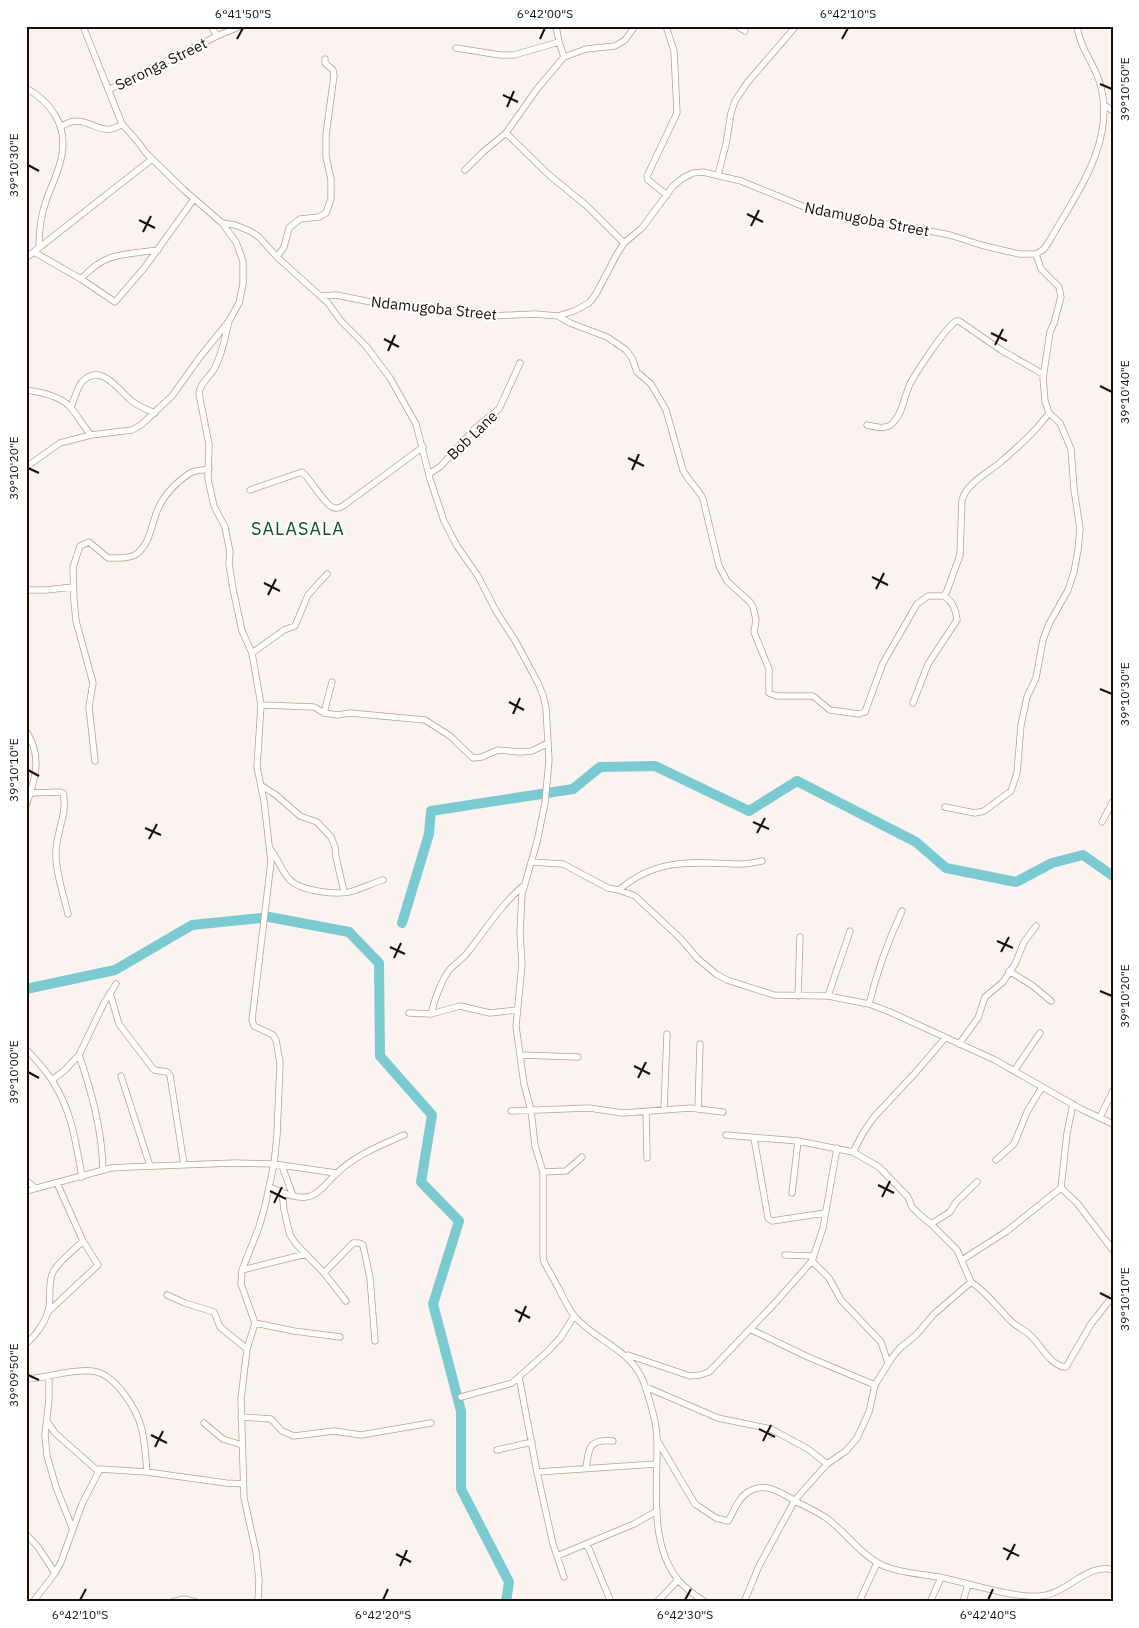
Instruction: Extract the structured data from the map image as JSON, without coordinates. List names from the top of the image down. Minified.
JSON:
{"streets":{"street":["Seronga Street","Ndamugoba Street","Bob Lane"]},"districts":["SALASALA"],"coordinates":["6°41'50\"S","6°42'00\"S","6°42'10\"S","39°10'50\"E","39°10'30\"E","39°10'40\"E","39°10'20\"E","39°10'10\"E","39°10'00\"E","39°09'50\"E","6°42'20\"S","6°42'30\"S","6°42'40\"S"]}
